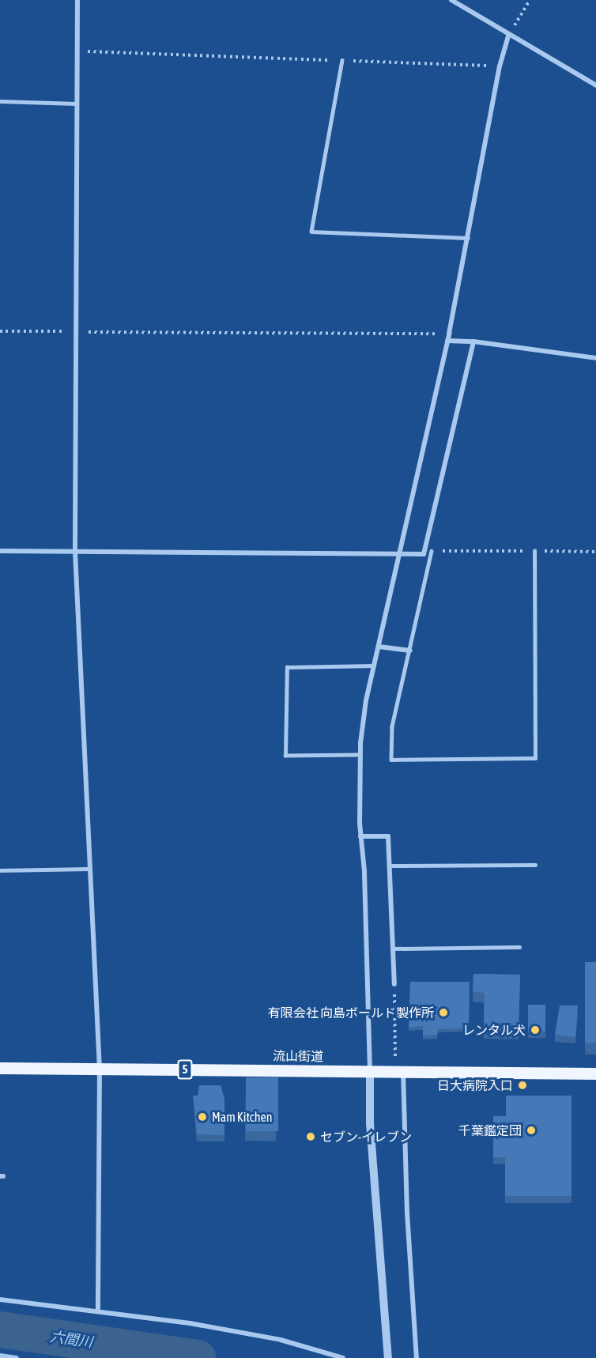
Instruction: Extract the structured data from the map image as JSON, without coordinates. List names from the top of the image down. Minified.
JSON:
{"streets":{"main road":["流山街道","5"]},"water":["六間川"],"places":["有限会社 向島ボールド製作所","レンタル犬","日大病院入口","Mam Kitchen","千葉鑑定団","セブン-イレブン"]}
